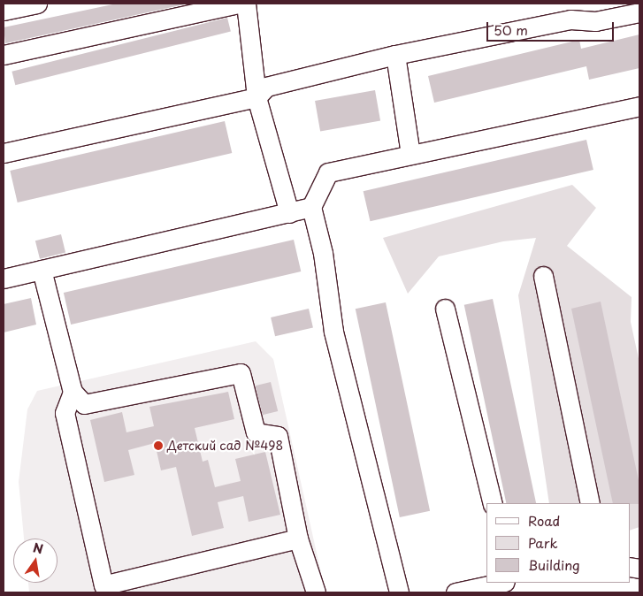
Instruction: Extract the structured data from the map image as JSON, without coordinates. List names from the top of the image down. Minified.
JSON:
{"places":["Детский сад №498"],"legend":["Road","Park","Building"],"scale_bar":"50 m","north":"top"}
